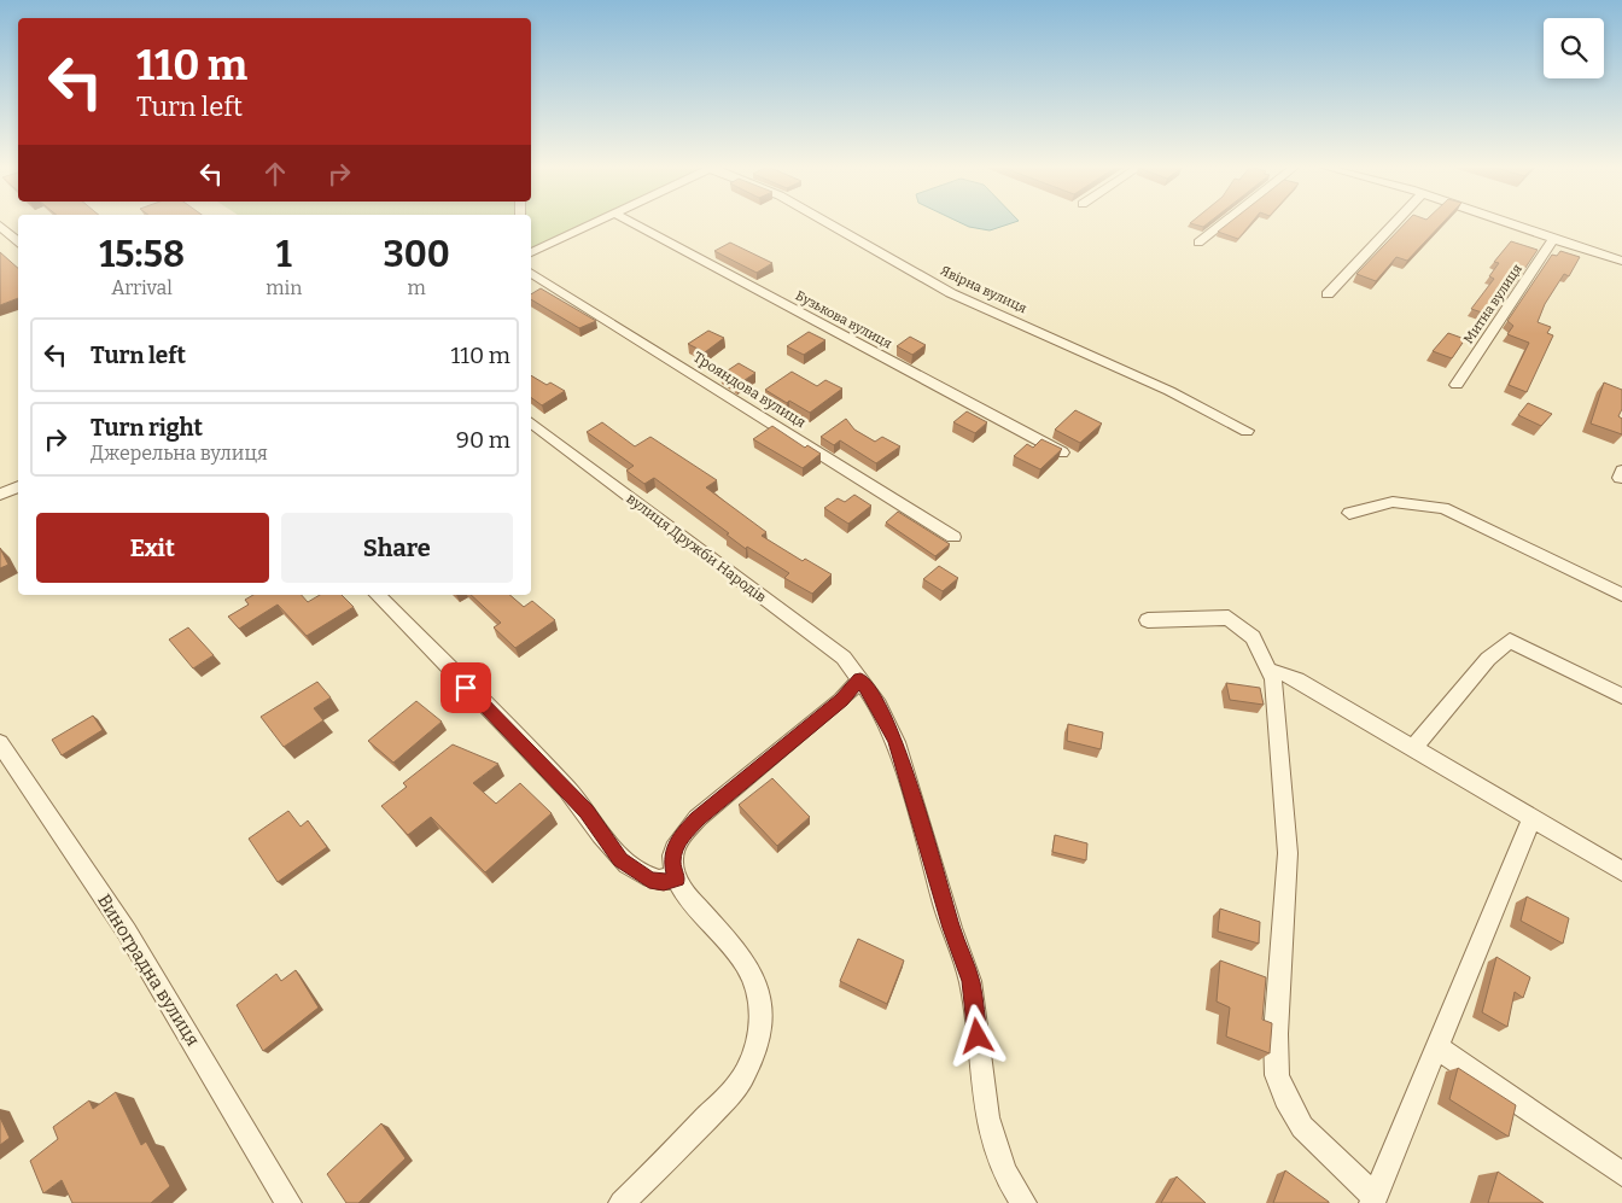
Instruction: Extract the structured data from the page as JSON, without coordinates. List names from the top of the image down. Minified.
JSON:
{"streets":{"street":["Явірна вулиця","Митна вулиця","Бузькова вулиця","Трояндова вулиця","вулиця Дружби Народів","Виноградна вулиця"]},"page":{"turn":["110 m","Turn left"],"eta":["15:58","Arrival","1","min","300","m"],"list":[{"name":"Turn left","value":"110 m"},{"name":"Turn right","note":"Джерельна вулиця","value":"90 m"}],"buttons":["Exit","Share"]}}
